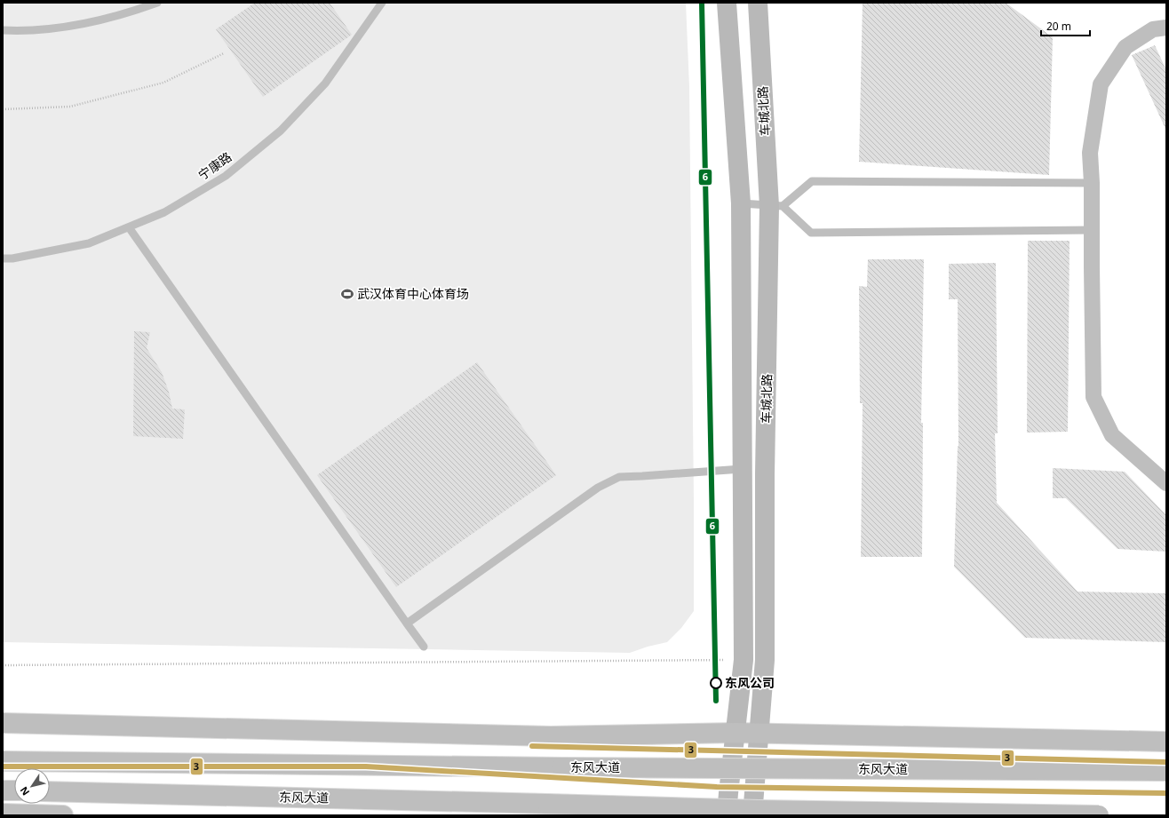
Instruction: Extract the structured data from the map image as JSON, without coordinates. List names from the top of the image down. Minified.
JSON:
{"streets":{"main road":["车城北路","东风大道"],"lane":["宁康路"]},"places":{"sports":["武汉体育中心体育场"],"other":["东风公司"]},"lines":["transit line 6","transit line 3"],"scale_bar":"20 m","north":"bottom left"}
